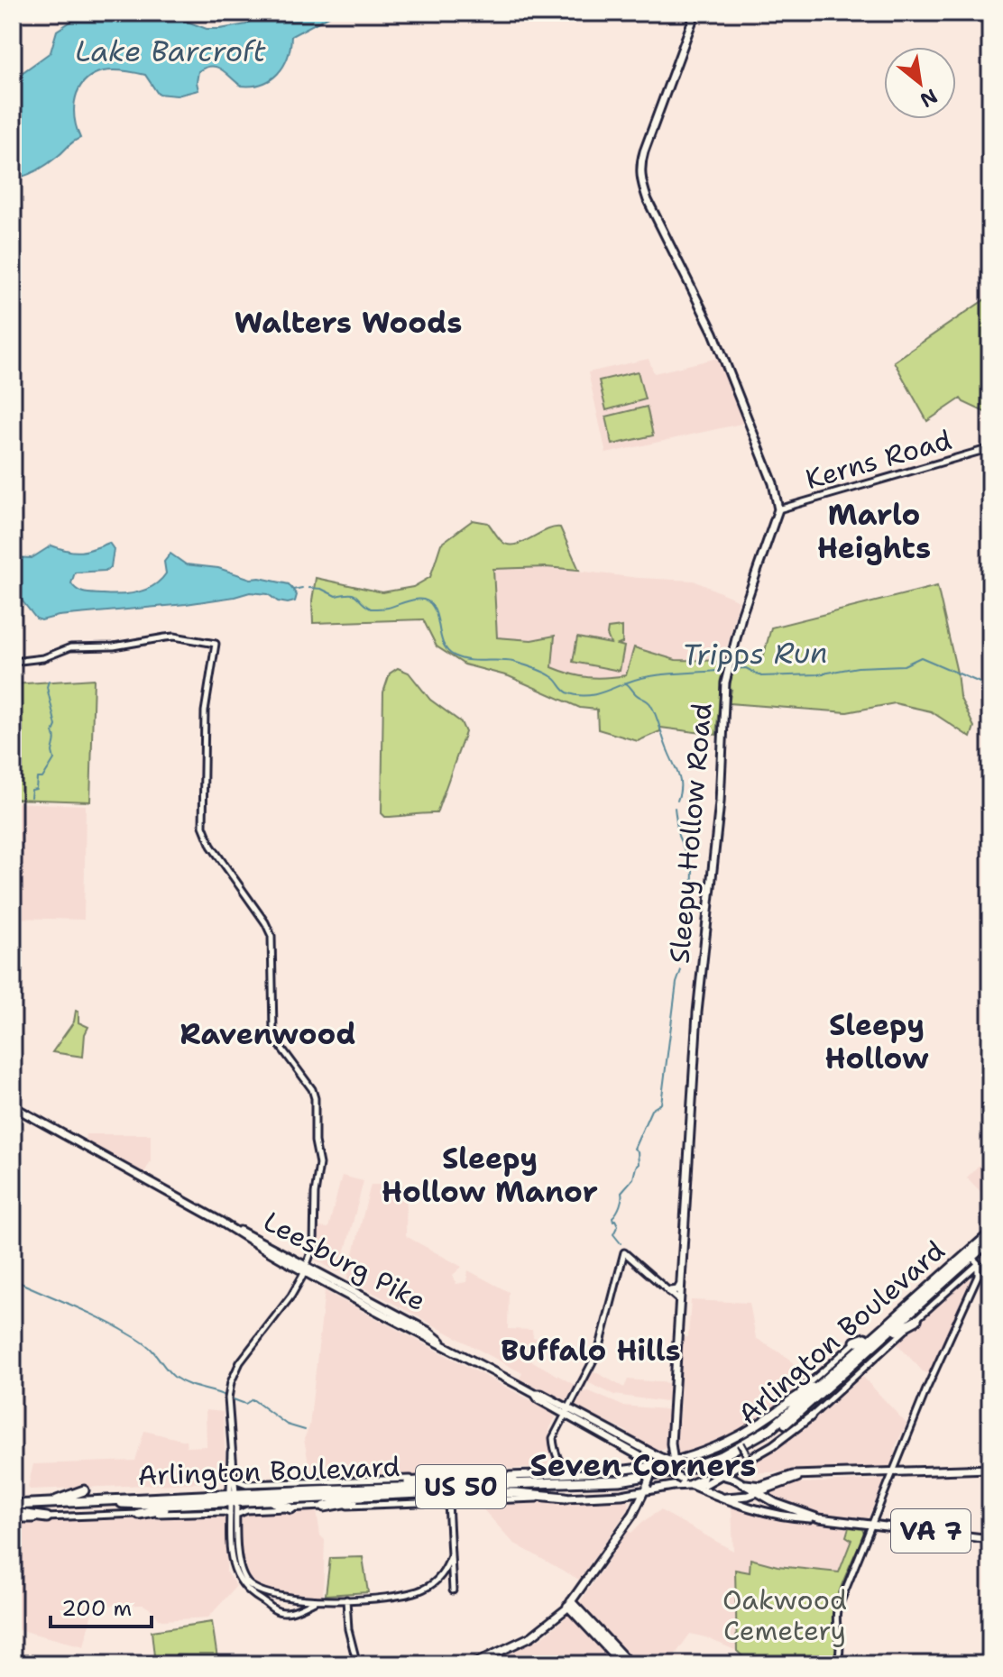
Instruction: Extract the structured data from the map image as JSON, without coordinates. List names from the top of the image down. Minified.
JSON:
{"streets":{"highway":["Arlington Boulevard","US 50"],"main road":["Sleepy Hollow Road","Leesburg Pike","VA 7"],"street":["Kerns Road"]},"crossings":[["Kerns Road","Sleepy Hollow Road"],["Sleepy Hollow Road","Leesburg Pike"],["Leesburg Pike","VA 7"]],"districts":["Walters Woods","Marlo Heights","Sleepy Hollow","Ravenwood","Sleepy Hollow Manor","Buffalo Hills","Seven Corners"],"water":["Lake Barcroft","Tripps Run"],"parks":["Oakwood Cemetery"],"scale_bar":"200 m","north":"bottom right"}
